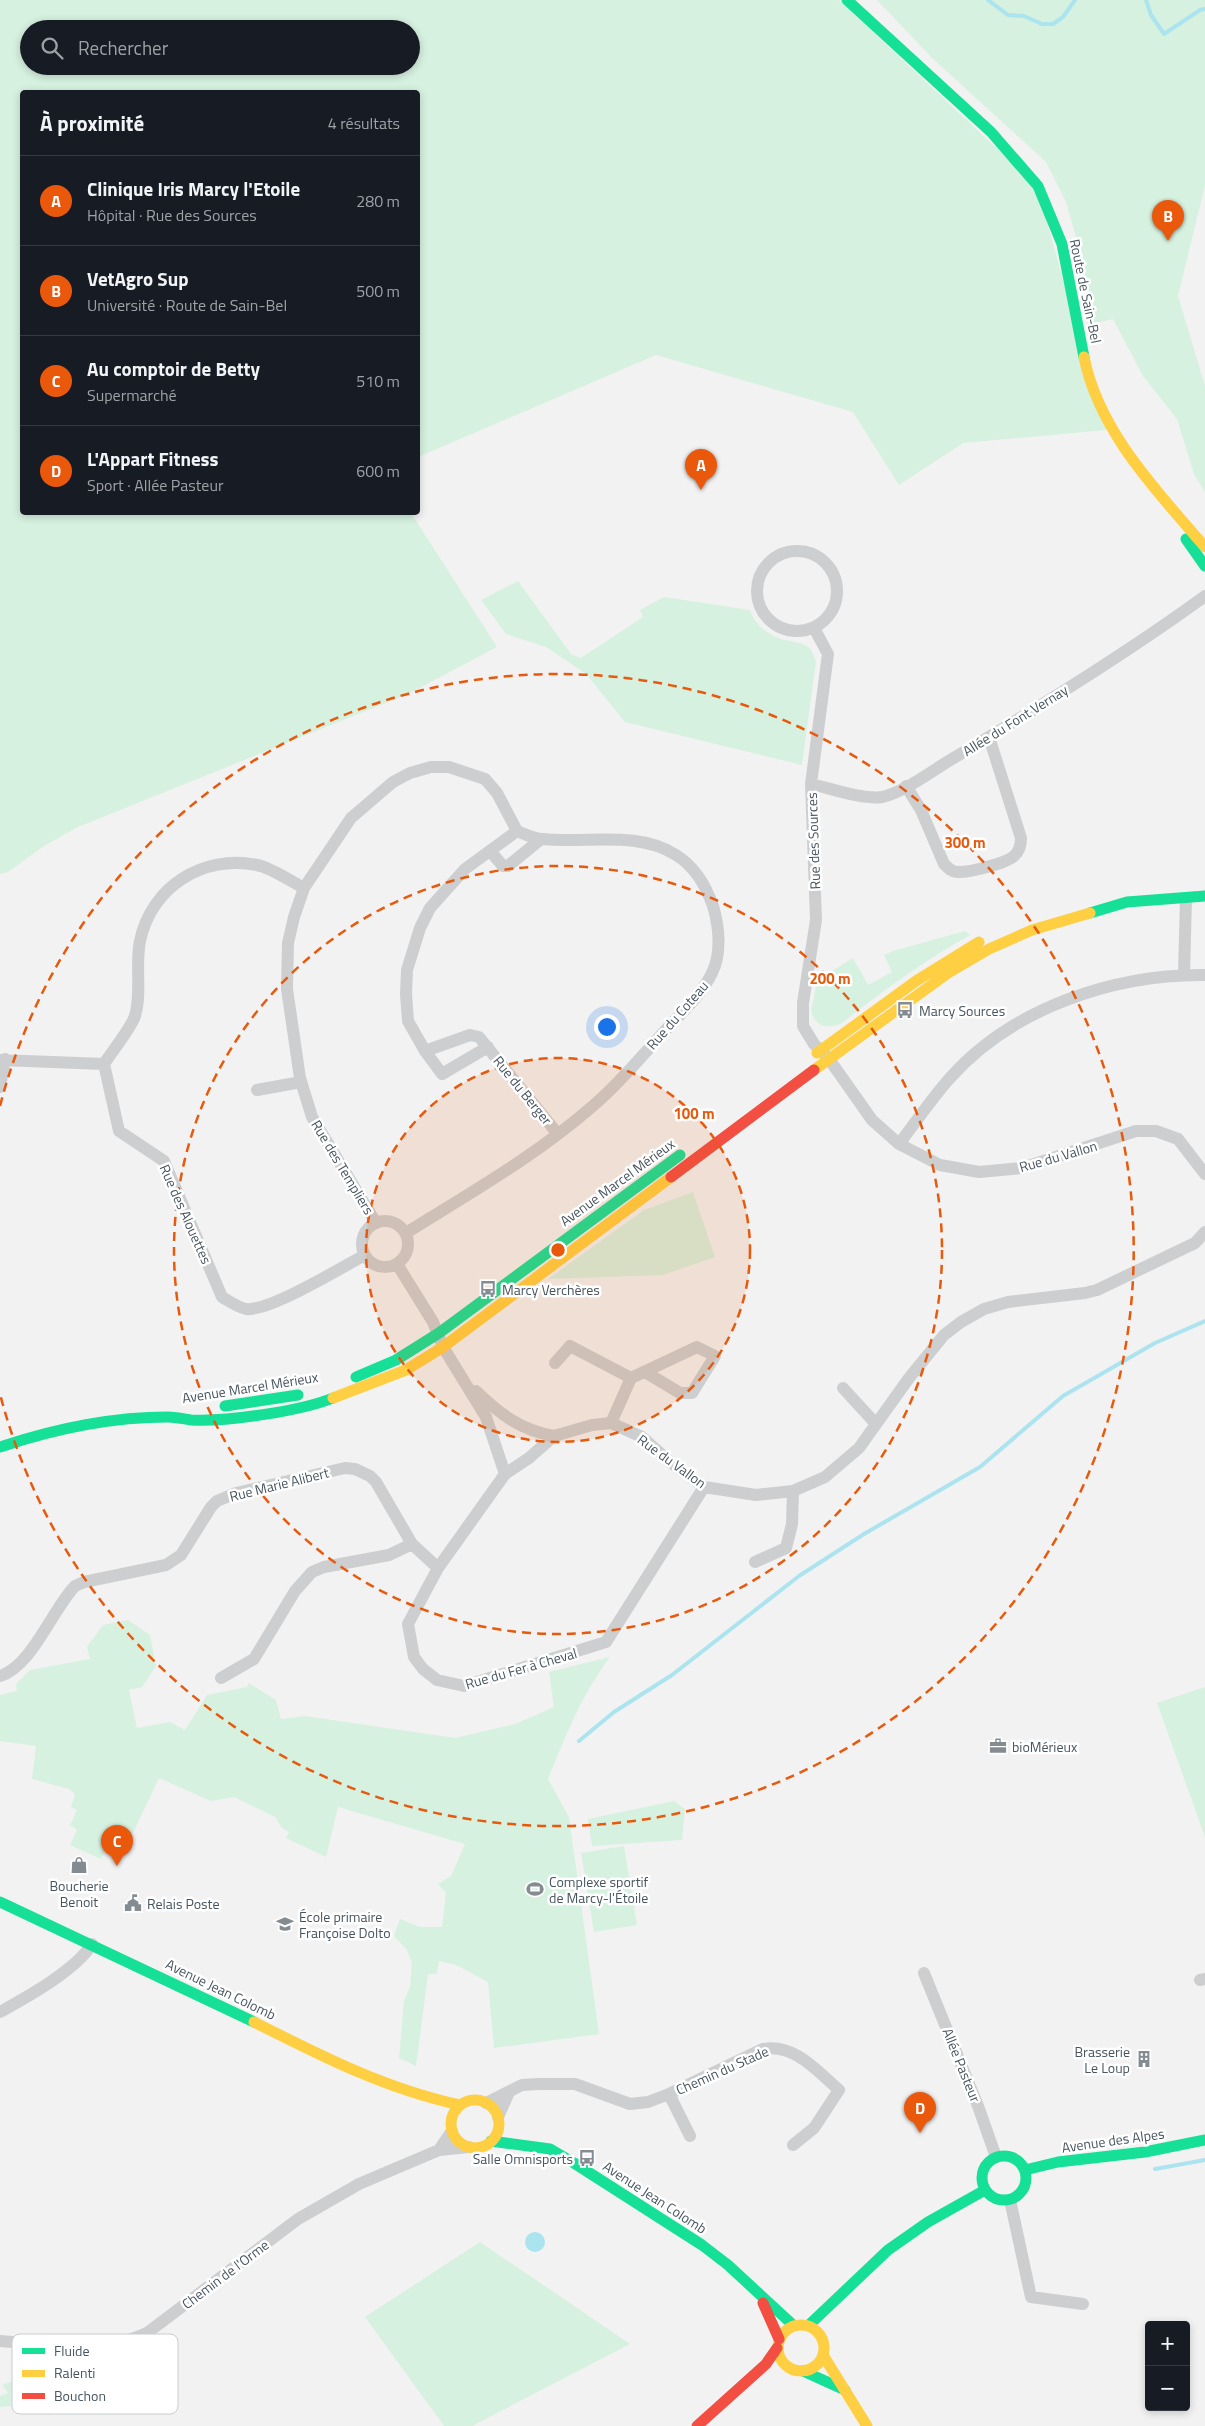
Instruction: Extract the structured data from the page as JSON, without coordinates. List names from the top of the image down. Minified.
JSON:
{"streets":{"main road":["Route de Sain-Bel","Avenue Marcel Mérieux","Avenue Jean Colomb","Avenue des Alpes"],"street":["Allée du Font Vernay","Rue des Sources","Rue du Coteau","Rue du Berger","Rue du Vallon","Rue des Templiers","Rue des Alouettes","Rue Marie Alibert","Rue du Fer à Cheval","Allée Pasteur","Chemin du Stade","Chemin de l'Orme"]},"crossings":[["Allée du Font Vernay","Rue des Sources"],["Rue des Sources","Rue du Vallon"],["Rue des Sources","Avenue Marcel Mérieux"],["Rue du Coteau","Rue du Berger"],["Rue du Coteau","Rue des Templiers"],["Rue du Coteau","Rue des Alouettes"],["Rue du Berger","Rue des Templiers"],["Rue du Vallon","Avenue Marcel Mérieux"],["Rue du Vallon","Rue du Fer à Cheval"],["Rue des Templiers","Rue des Alouettes"],["Rue Marie Alibert","Rue du Fer à Cheval"],["Avenue Jean Colomb","Chemin du Stade"],["Avenue Jean Colomb","Chemin de l'Orme"],["Allée Pasteur","Avenue des Alpes"],["Chemin du Stade","Chemin de l'Orme"]],"places":{"bus stop":["Marcy Sources","Marcy Verchères","Salle Omnisports"],"office":["bioMérieux"],"shop":["Boucherie Benoit"],"sports":["Complexe sportif de Marcy-l'Étoile"],"public building":["Relais Poste"],"school or university":["École primaire Françoise Dolto"],"building":["Brasserie Le Loup"]},"legend":["Fluide","Ralenti","Bouchon"],"page":{"search":"Rechercher","heading":["À proximité","4 résultats"],"list":[{"mark":"A","name":"Clinique Iris Marcy l'Etoile","note":"Hôpital · Rue des Sources","value":"280 m"},{"mark":"B","name":"VetAgro Sup","note":"Université · Route de Sain-Bel","value":"500 m"},{"mark":"C","name":"Au comptoir de Betty","note":"Supermarché","value":"510 m"},{"mark":"D","name":"L'Appart Fitness","note":"Sport · Allée Pasteur","value":"600 m"}],"pins":["B","A","C","D"],"map_buttons":["+","−"]},"rings":["300 m","200 m","100 m"]}
